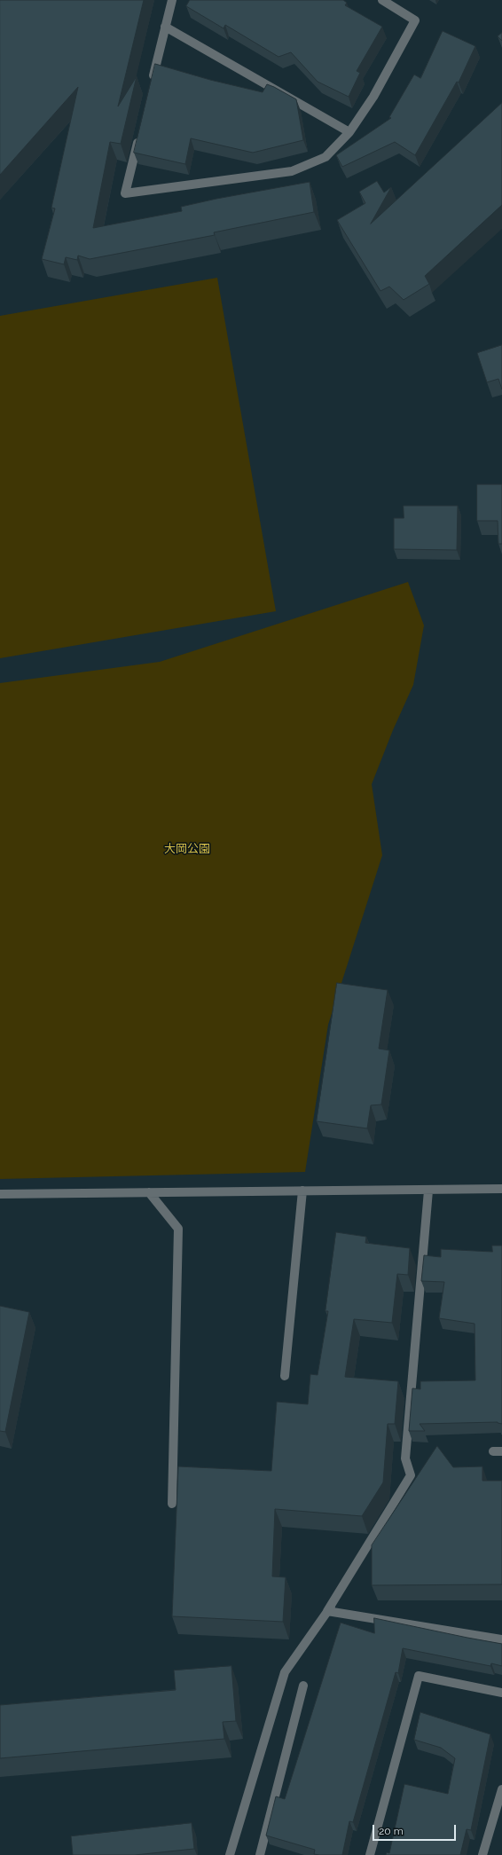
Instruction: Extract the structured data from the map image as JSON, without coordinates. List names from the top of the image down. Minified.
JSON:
{"parks":["大岡公園"],"scale_bar":"20 m"}
